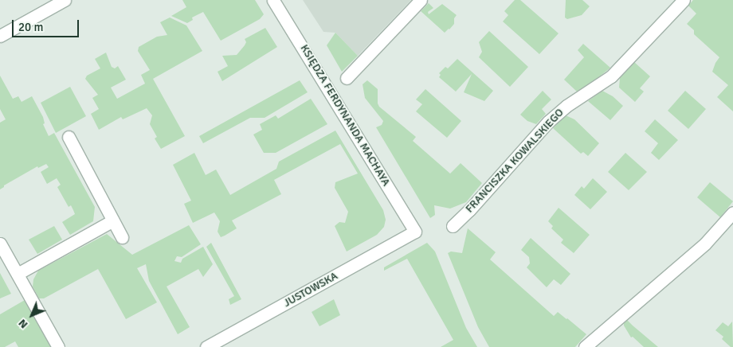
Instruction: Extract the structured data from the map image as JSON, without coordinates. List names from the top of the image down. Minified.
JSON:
{"streets":{"street":["KSIĘDZA FERDYNANDA MACHAYA","FRANCISZKA KOWALSKIEGO","JUSTOWSKA"]},"crossings":[["KSIĘDZA FERDYNANDA MACHAYA","JUSTOWSKA"]],"scale_bar":"20 m","north":"bottom left"}
